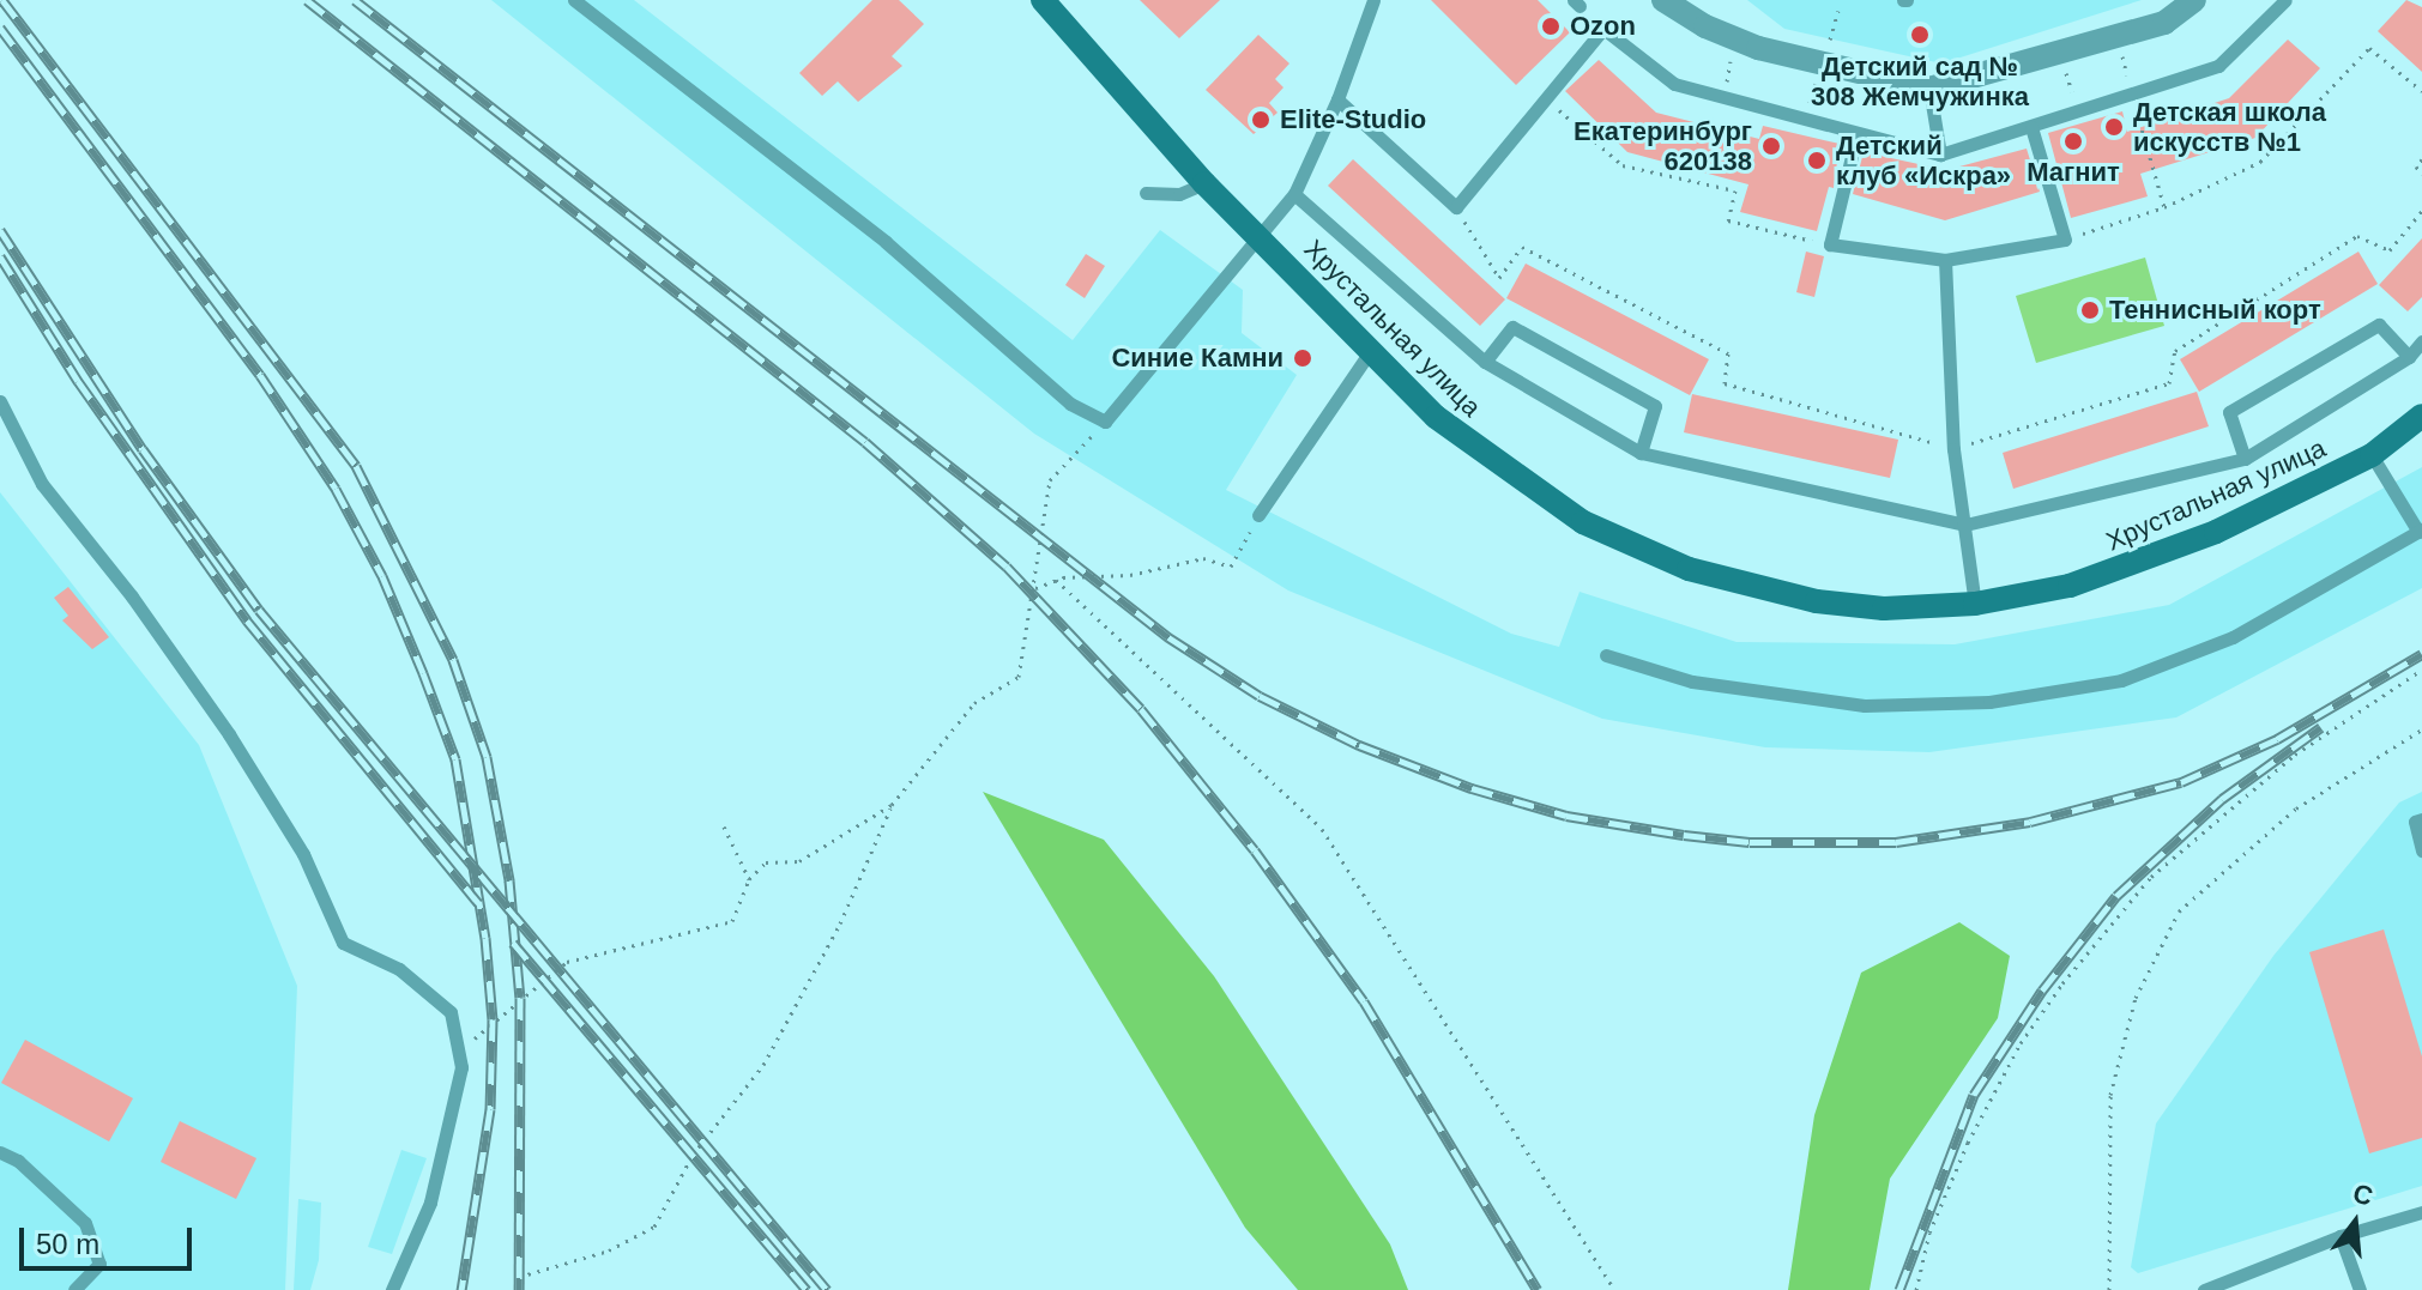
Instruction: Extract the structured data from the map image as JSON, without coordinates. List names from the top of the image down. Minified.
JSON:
{"streets":{"street":["Хрустальная улица"]},"places":["Ozon","Детский сад № 308 Жемчужинка","Elite-Studio","Детская школа искусств №1","Магнит","Екатеринбург 620138","Детский клуб «Искра»","Теннисный корт","Синие Камни"],"scale_bar":"50 m","north":"top"}
